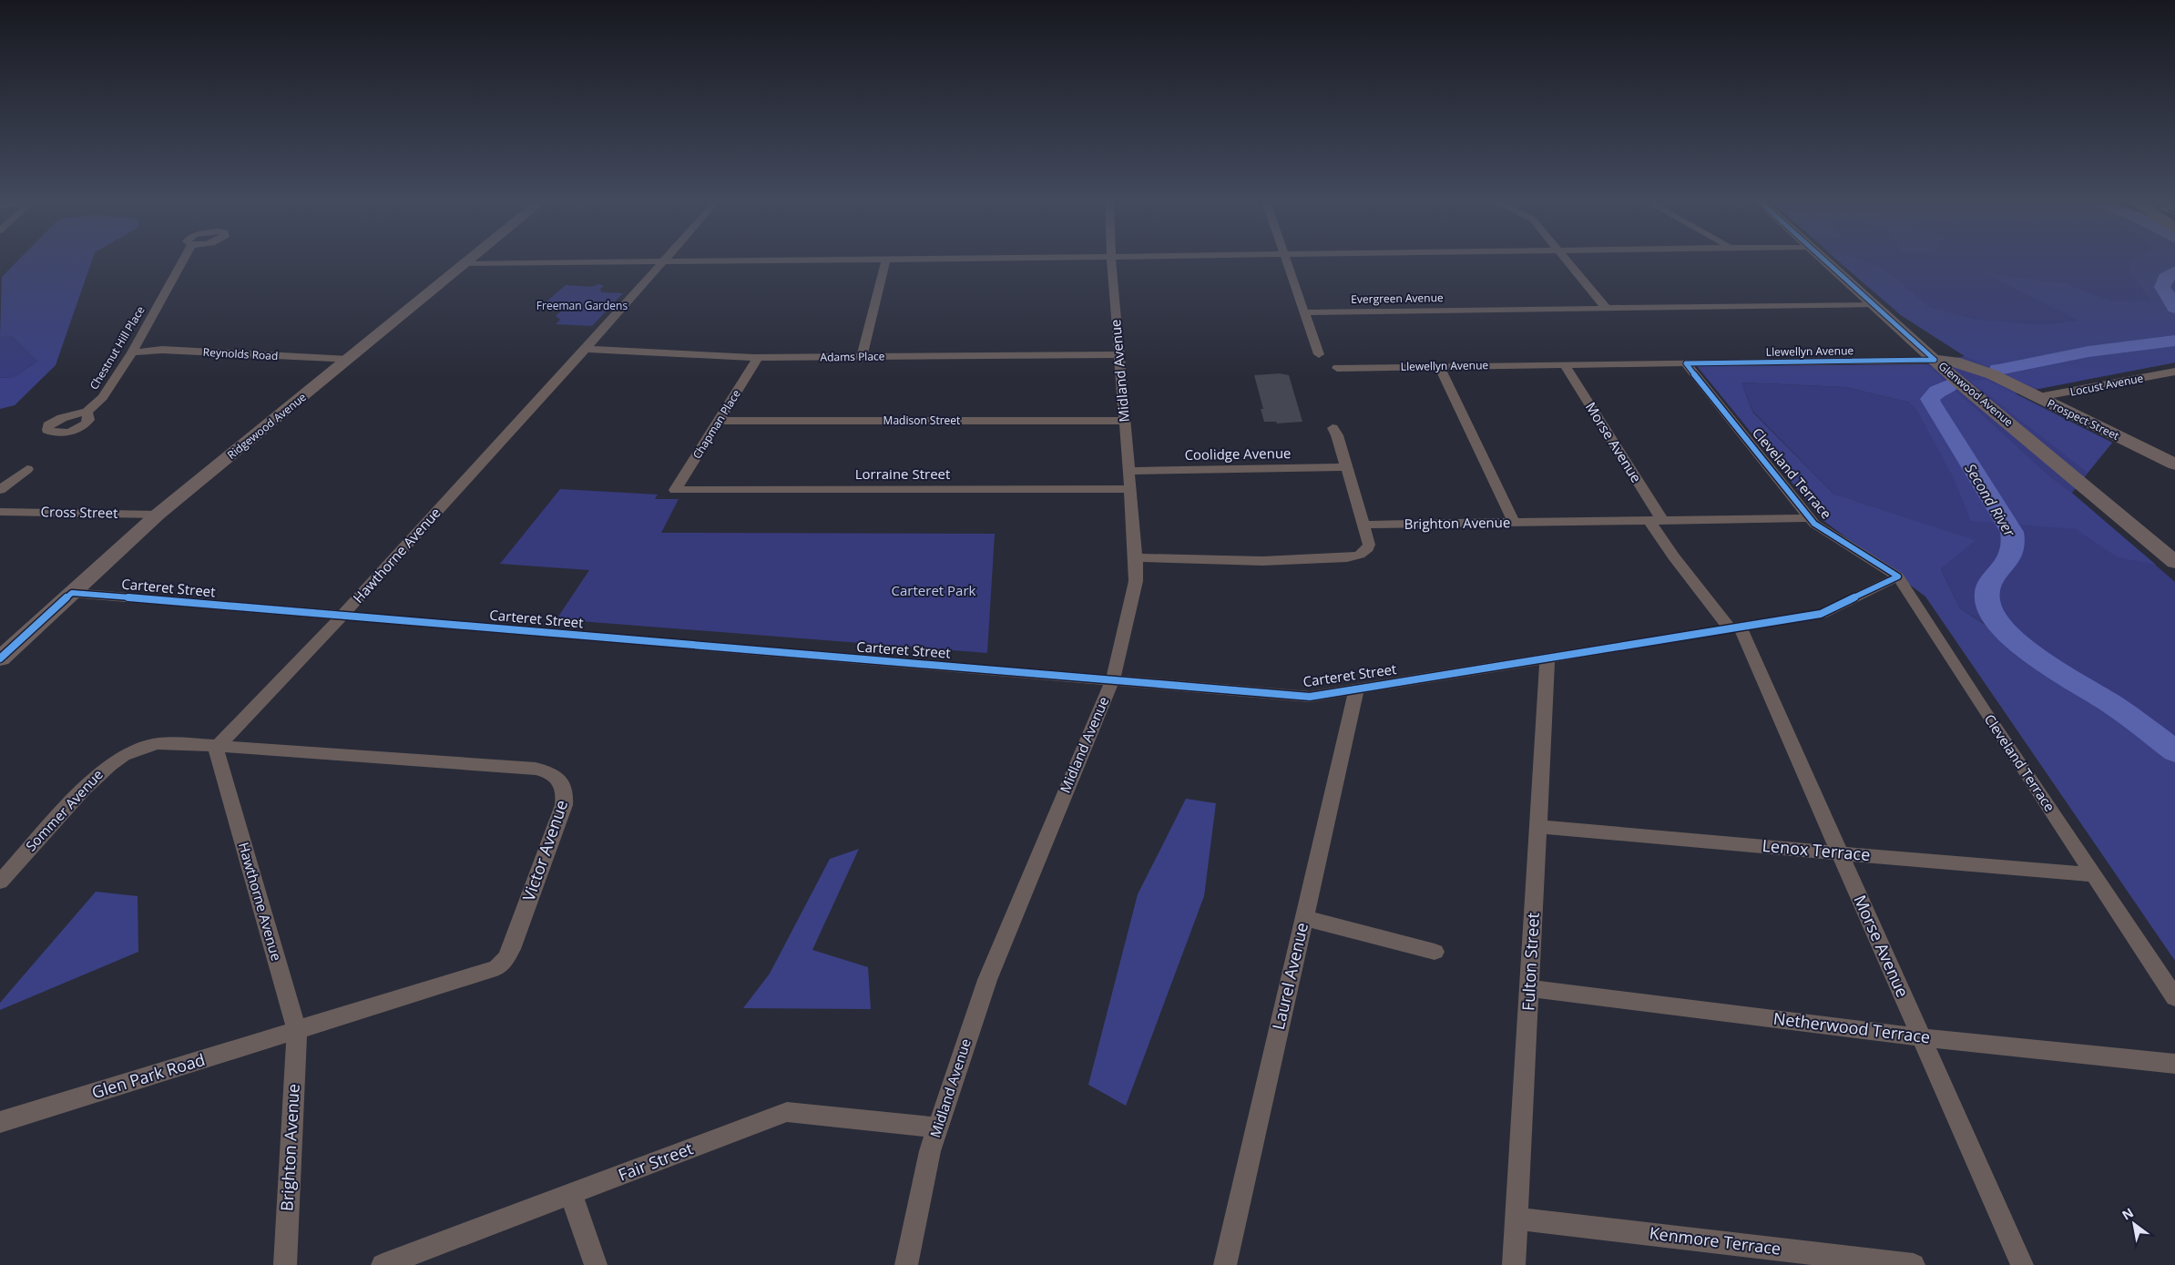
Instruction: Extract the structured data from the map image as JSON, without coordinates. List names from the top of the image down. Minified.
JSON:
{"streets":{"street":["Evergreen Avenue","Chestnut Hill Place","Llewellyn Avenue","Reynolds Road","Adams Place","Midland Avenue","Locust Avenue","Glenwood Avenue","Prospect Street","Madison Street","Chapman Place","Ridgewood Avenue","Morse Avenue","Coolidge Avenue","Cleveland Terrace","Lorraine Street","Cross Street","Brighton Avenue","Hawthorne Avenue","Carteret Street","Sommer Avenue","Victor Avenue","Lenox Terrace","Fulton Street","Laurel Avenue","Netherwood Terrace","Glen Park Road","Fair Street","Kenmore Terrace"]},"crossings":[["Evergreen Avenue","Glenwood Avenue"],["Chestnut Hill Place","Reynolds Road"],["Llewellyn Avenue","Glenwood Avenue"],["Llewellyn Avenue","Prospect Street"],["Llewellyn Avenue","Morse Avenue"],["Llewellyn Avenue","Cleveland Terrace"],["Reynolds Road","Ridgewood Avenue"],["Adams Place","Midland Avenue"],["Adams Place","Chapman Place"],["Adams Place","Hawthorne Avenue"],["Midland Avenue","Madison Street"],["Midland Avenue","Coolidge Avenue"],["Midland Avenue","Lorraine Street"],["Midland Avenue","Carteret Street"],["Midland Avenue","Fair Street"],["Locust Avenue","Prospect Street"],["Glenwood Avenue","Prospect Street"],["Madison Street","Chapman Place"],["Chapman Place","Lorraine Street"],["Ridgewood Avenue","Cross Street"],["Ridgewood Avenue","Carteret Street"],["Morse Avenue","Brighton Avenue"],["Morse Avenue","Carteret Street"],["Morse Avenue","Lenox Terrace"],["Morse Avenue","Netherwood Terrace"],["Cleveland Terrace","Brighton Avenue"],["Cleveland Terrace","Carteret Street"],["Cleveland Terrace","Lenox Terrace"],["Brighton Avenue","Hawthorne Avenue"],["Brighton Avenue","Victor Avenue"],["Brighton Avenue","Glen Park Road"],["Hawthorne Avenue","Carteret Street"],["Hawthorne Avenue","Sommer Avenue"],["Hawthorne Avenue","Victor Avenue"],["Hawthorne Avenue","Glen Park Road"],["Carteret Street","Fulton Street"],["Carteret Street","Laurel Avenue"],["Sommer Avenue","Victor Avenue"],["Victor Avenue","Glen Park Road"],["Lenox Terrace","Fulton Street"],["Fulton Street","Netherwood Terrace"],["Fulton Street","Kenmore Terrace"]],"water":["Second River"],"parks":["Freeman Gardens","Carteret Park"],"north":"top left"}
